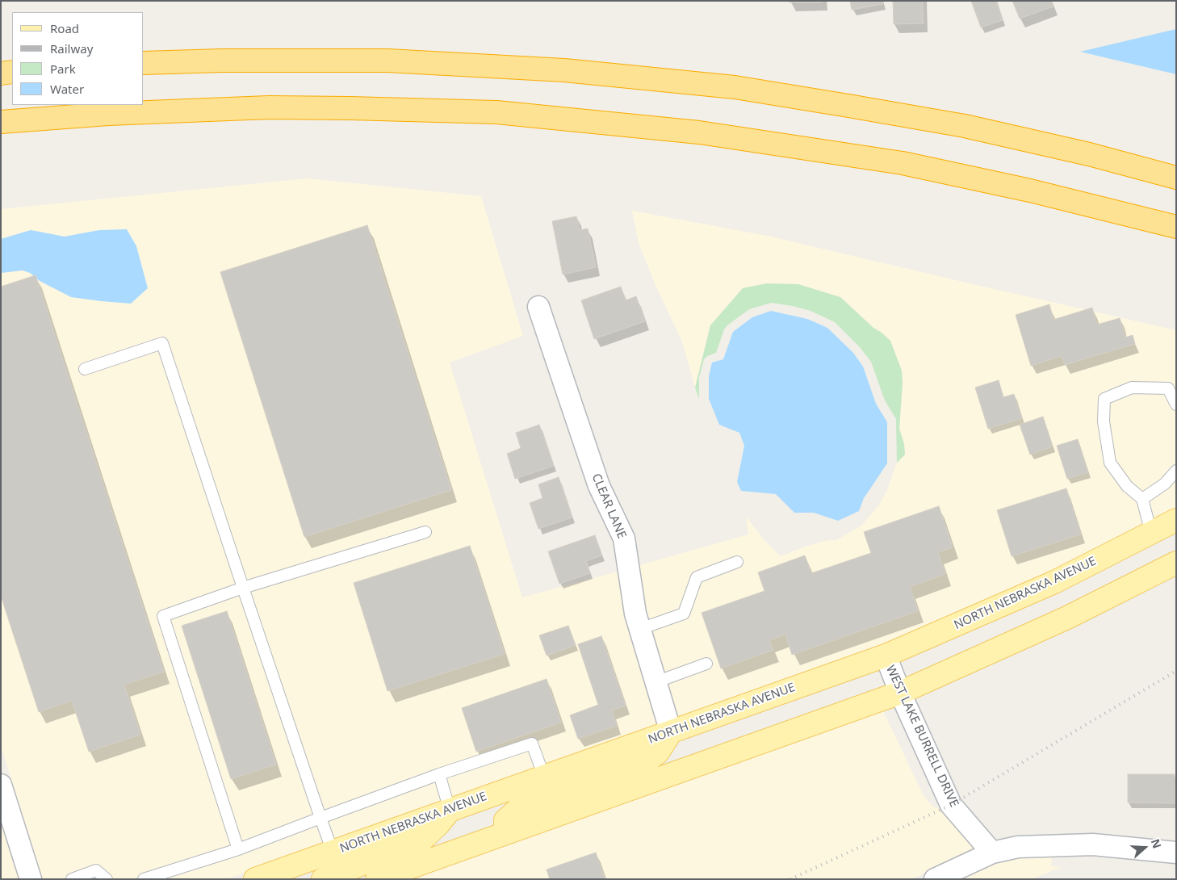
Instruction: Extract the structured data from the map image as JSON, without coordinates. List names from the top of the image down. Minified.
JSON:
{"streets":{"main road":["NORTH NEBRASKA AVENUE"],"street":["CLEAR LANE","WEST LAKE BURRELL DRIVE"]},"crossings":[["CLEAR LANE","NORTH NEBRASKA AVENUE"],["NORTH NEBRASKA AVENUE","WEST LAKE BURRELL DRIVE"]],"legend":["Road","Railway","Park","Water"],"north":"right"}
